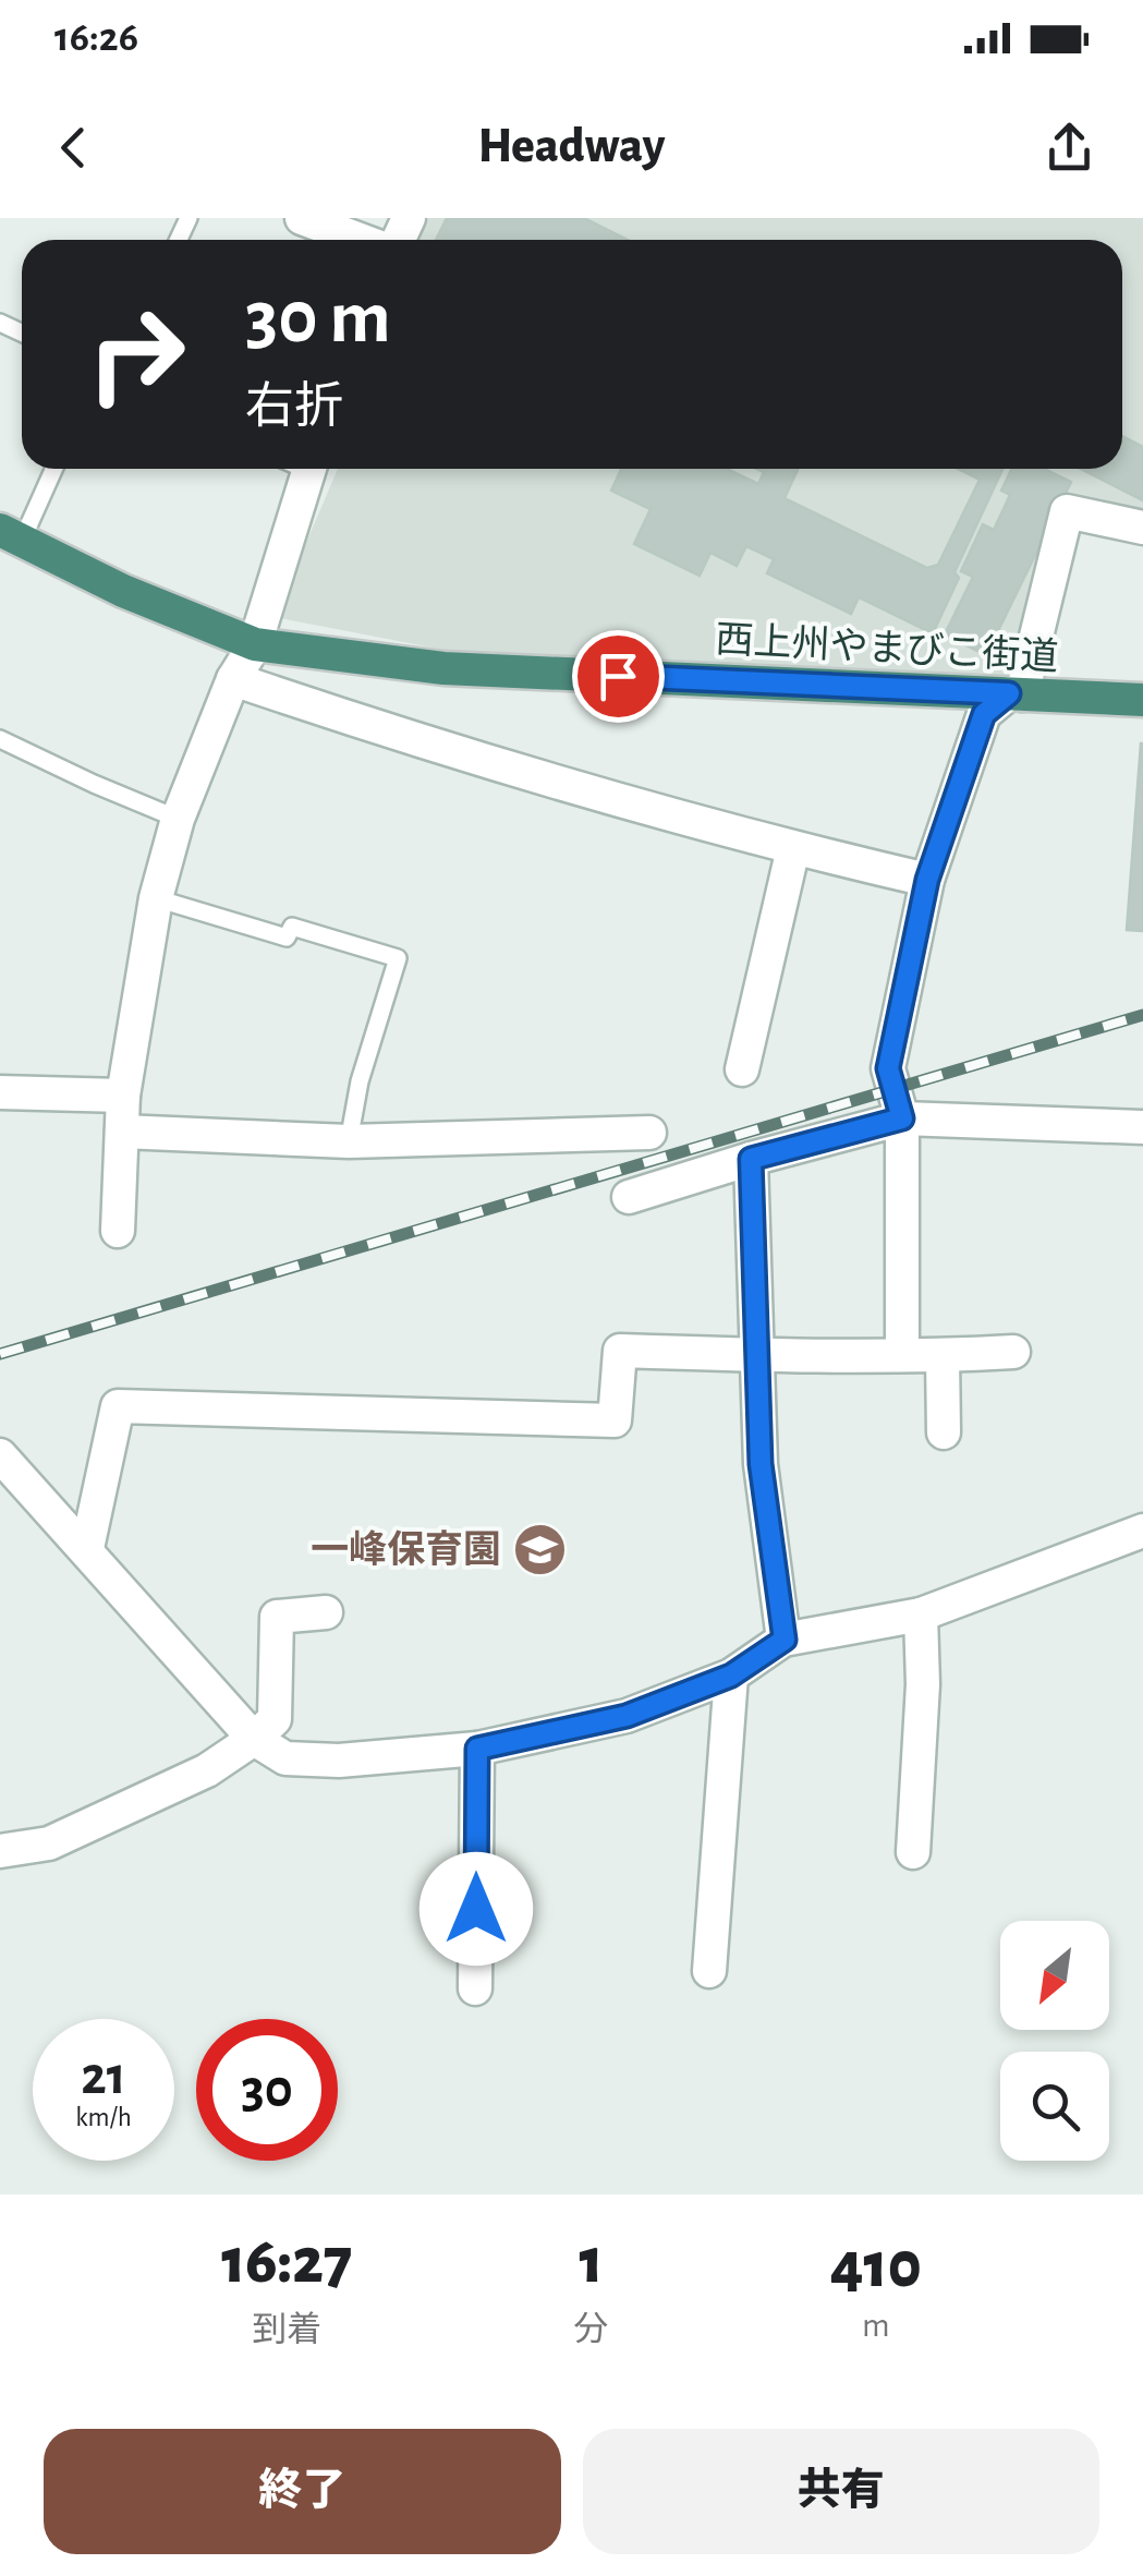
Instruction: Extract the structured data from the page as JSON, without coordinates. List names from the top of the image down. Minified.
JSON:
{"streets":{"highway":["西上州やまびこ街道"]},"places":{"school or university":["一峰保育園"]},"north":"bottom left","page":{"status":"16:26","header":"Headway","turn":["30 m","右折"],"speed":"21 km/h","limit":"30","eta":["16:27","到着","1","分","410","m"],"buttons":["終了","共有"]}}
